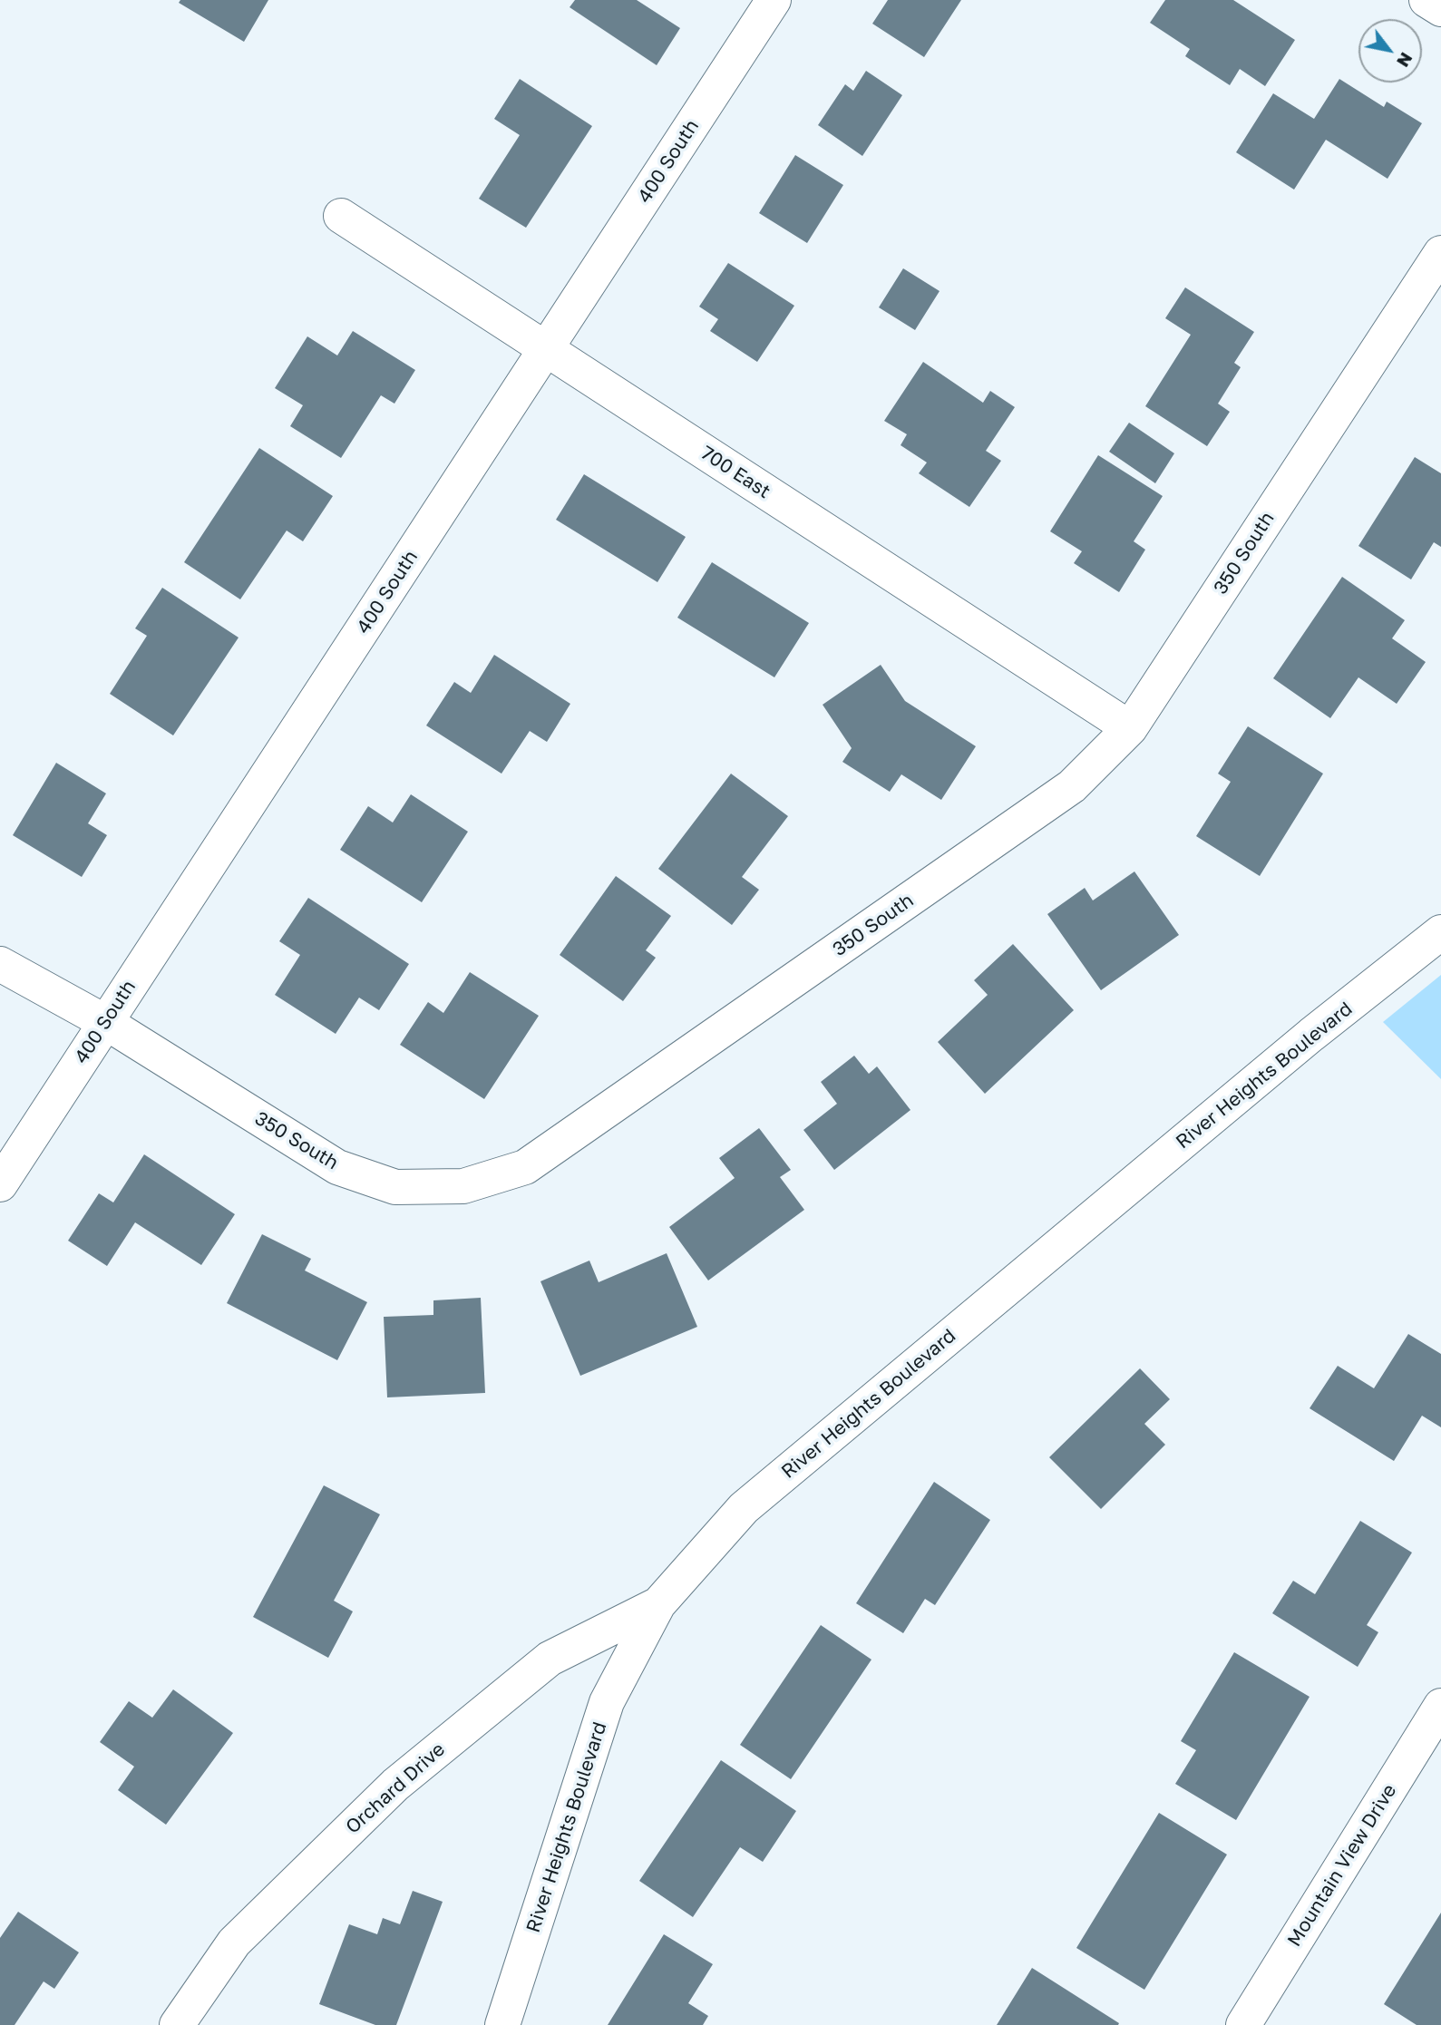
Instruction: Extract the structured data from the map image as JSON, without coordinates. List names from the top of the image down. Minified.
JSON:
{"streets":{"street":["400 South","700 East","350 South","River Heights Boulevard","Orchard Drive","Mountain View Drive"]},"crossings":[["400 South","700 East"],["400 South","350 South"],["700 East","350 South"],["River Heights Boulevard","Orchard Drive"]],"north":"bottom right"}
